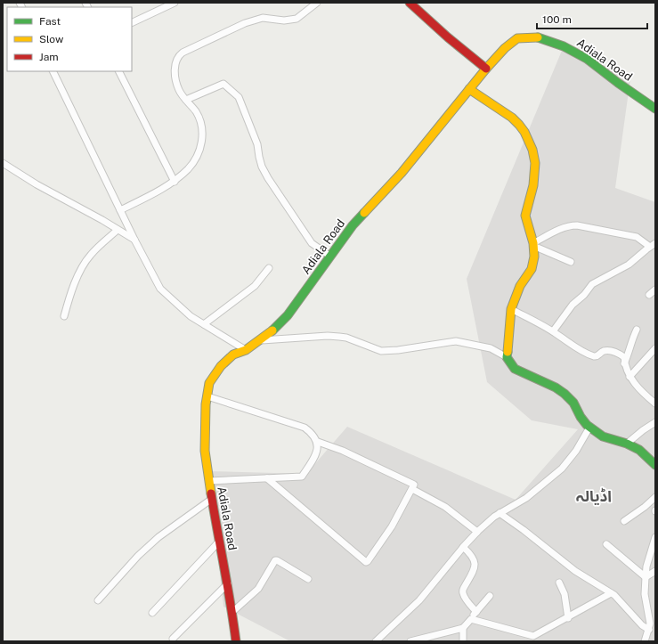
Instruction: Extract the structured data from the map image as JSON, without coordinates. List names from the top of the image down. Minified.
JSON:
{"streets":{"main road":["Adiala Road"]},"districts":["اڈیالہ"],"legend":["Fast","Slow","Jam"],"scale_bar":"100 m"}
